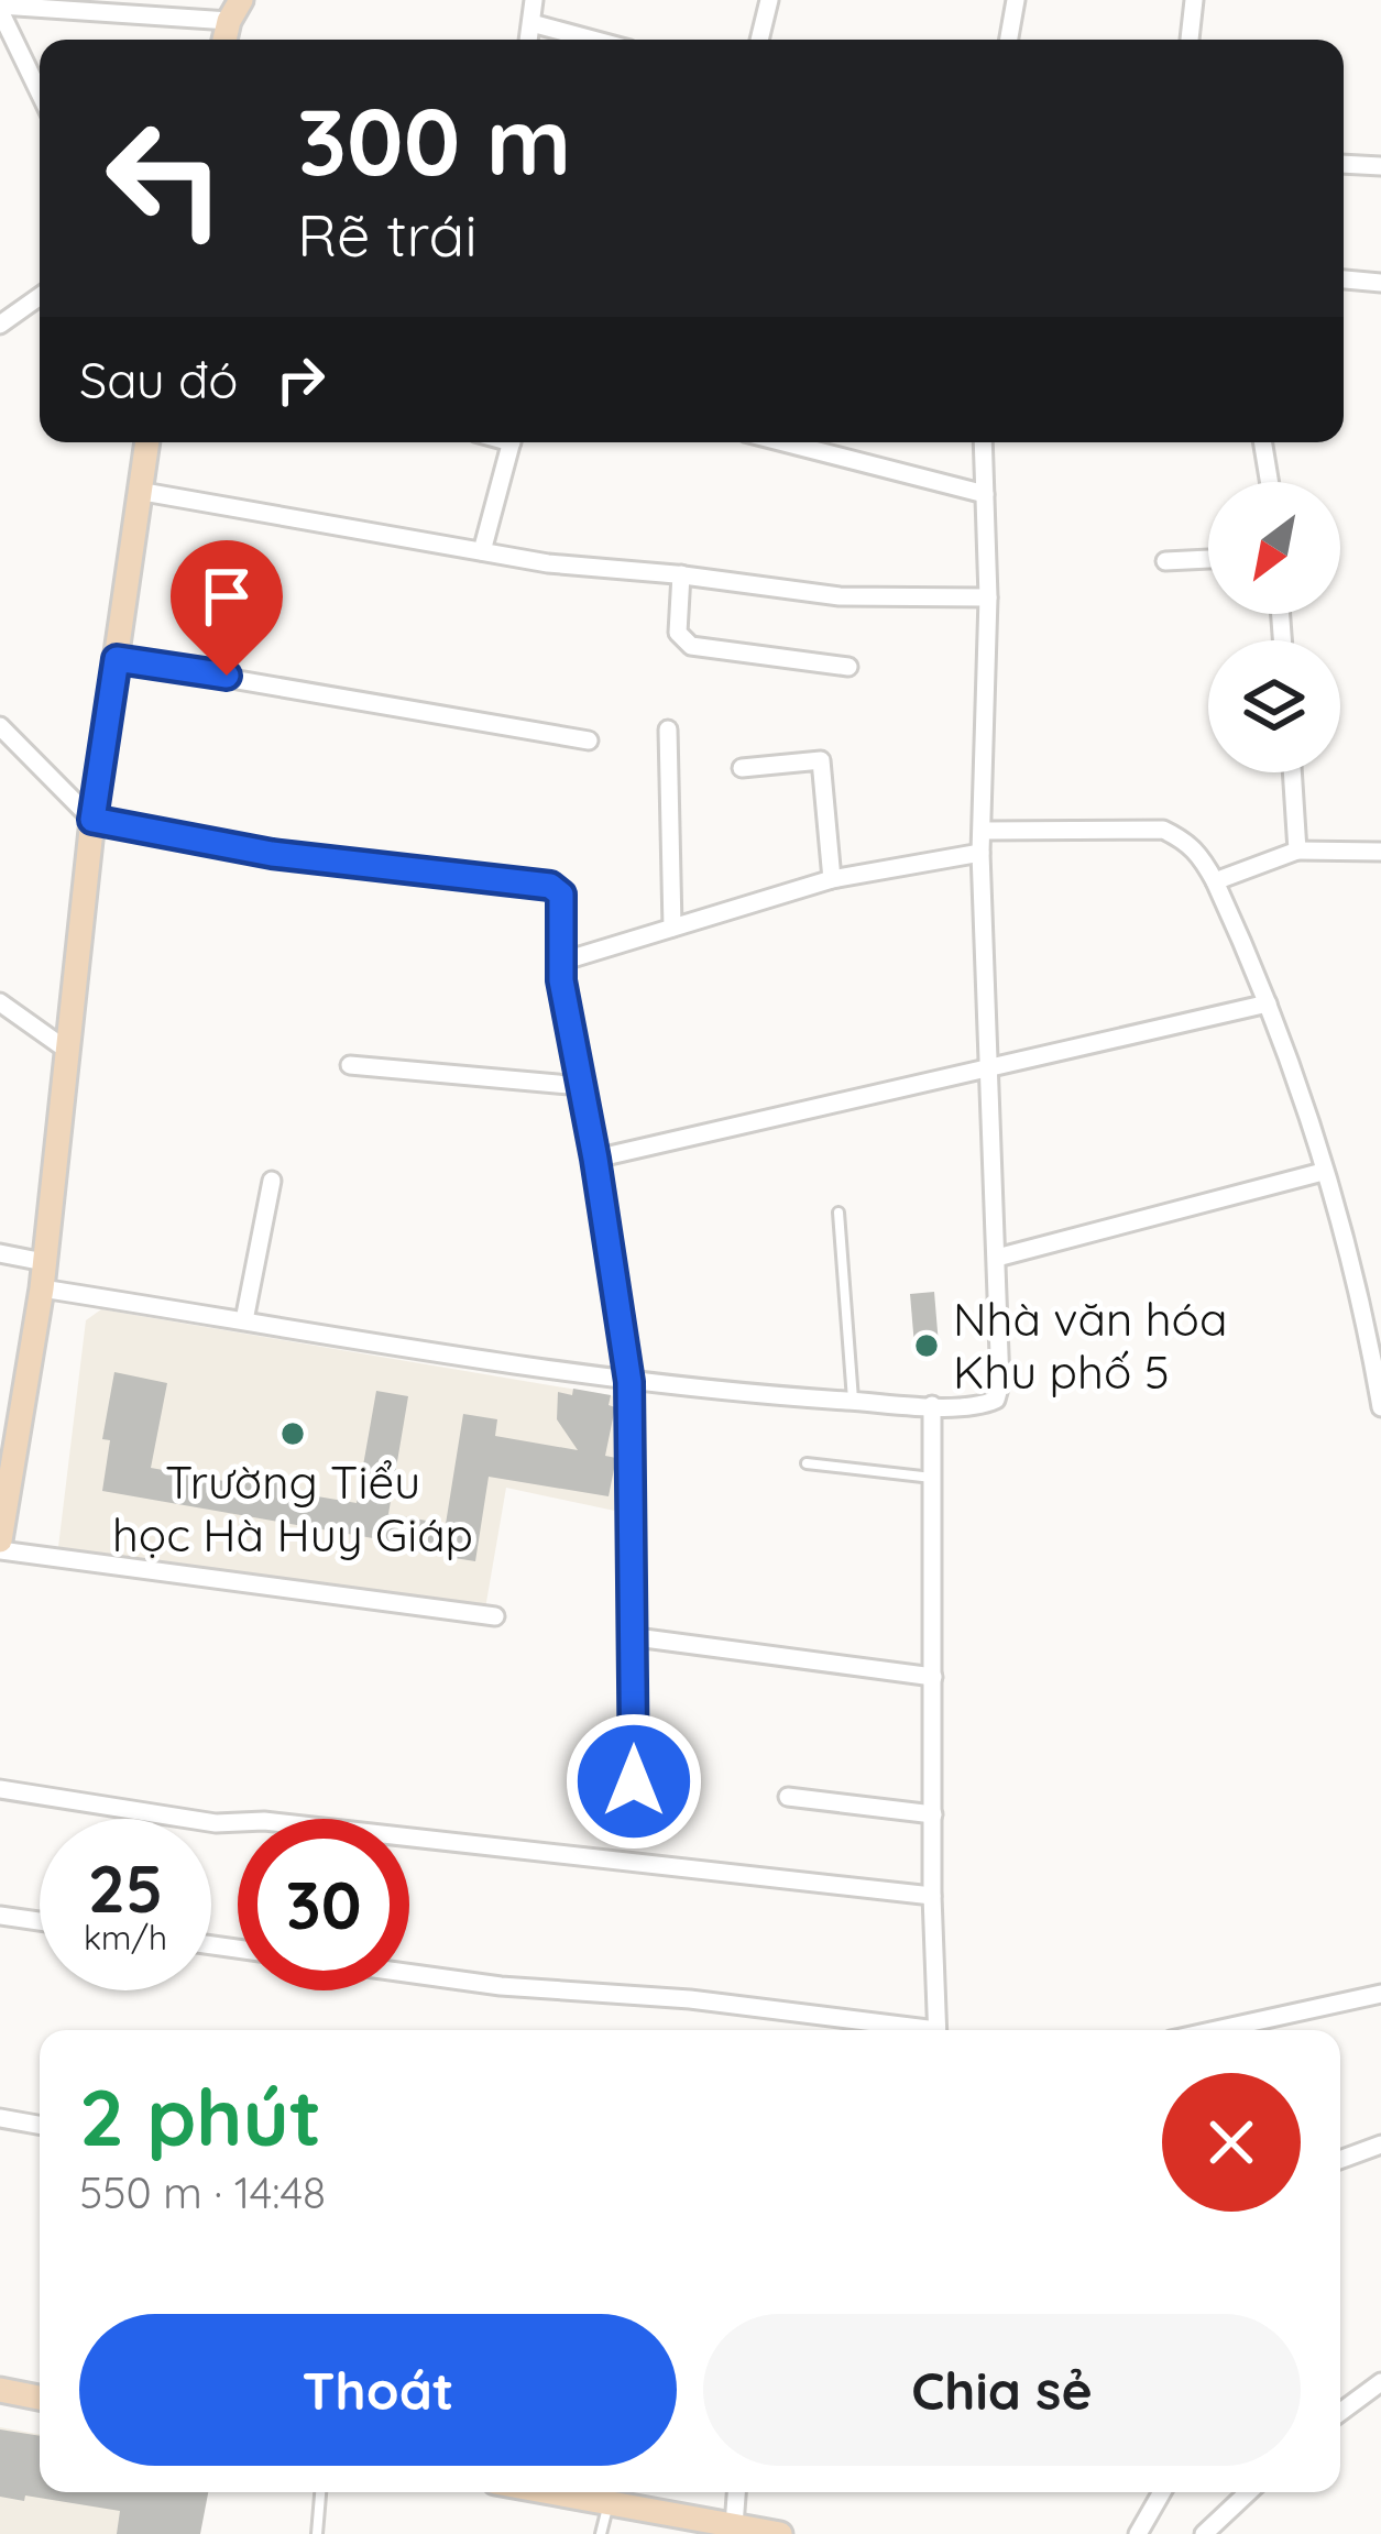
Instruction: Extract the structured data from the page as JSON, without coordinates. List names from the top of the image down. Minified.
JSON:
{"places":["Nhà văn hóa Khu phố 5","Trường Tiểu học Hà Huy Giáp"],"north":"bottom left","page":{"turn":["300 m","Rẽ trái"],"then":"Sau đó","speed":"25 km/h","limit":"30","heading":["2 phút","550 m · 14:48"],"buttons":["Thoát","Chia sẻ"]}}
